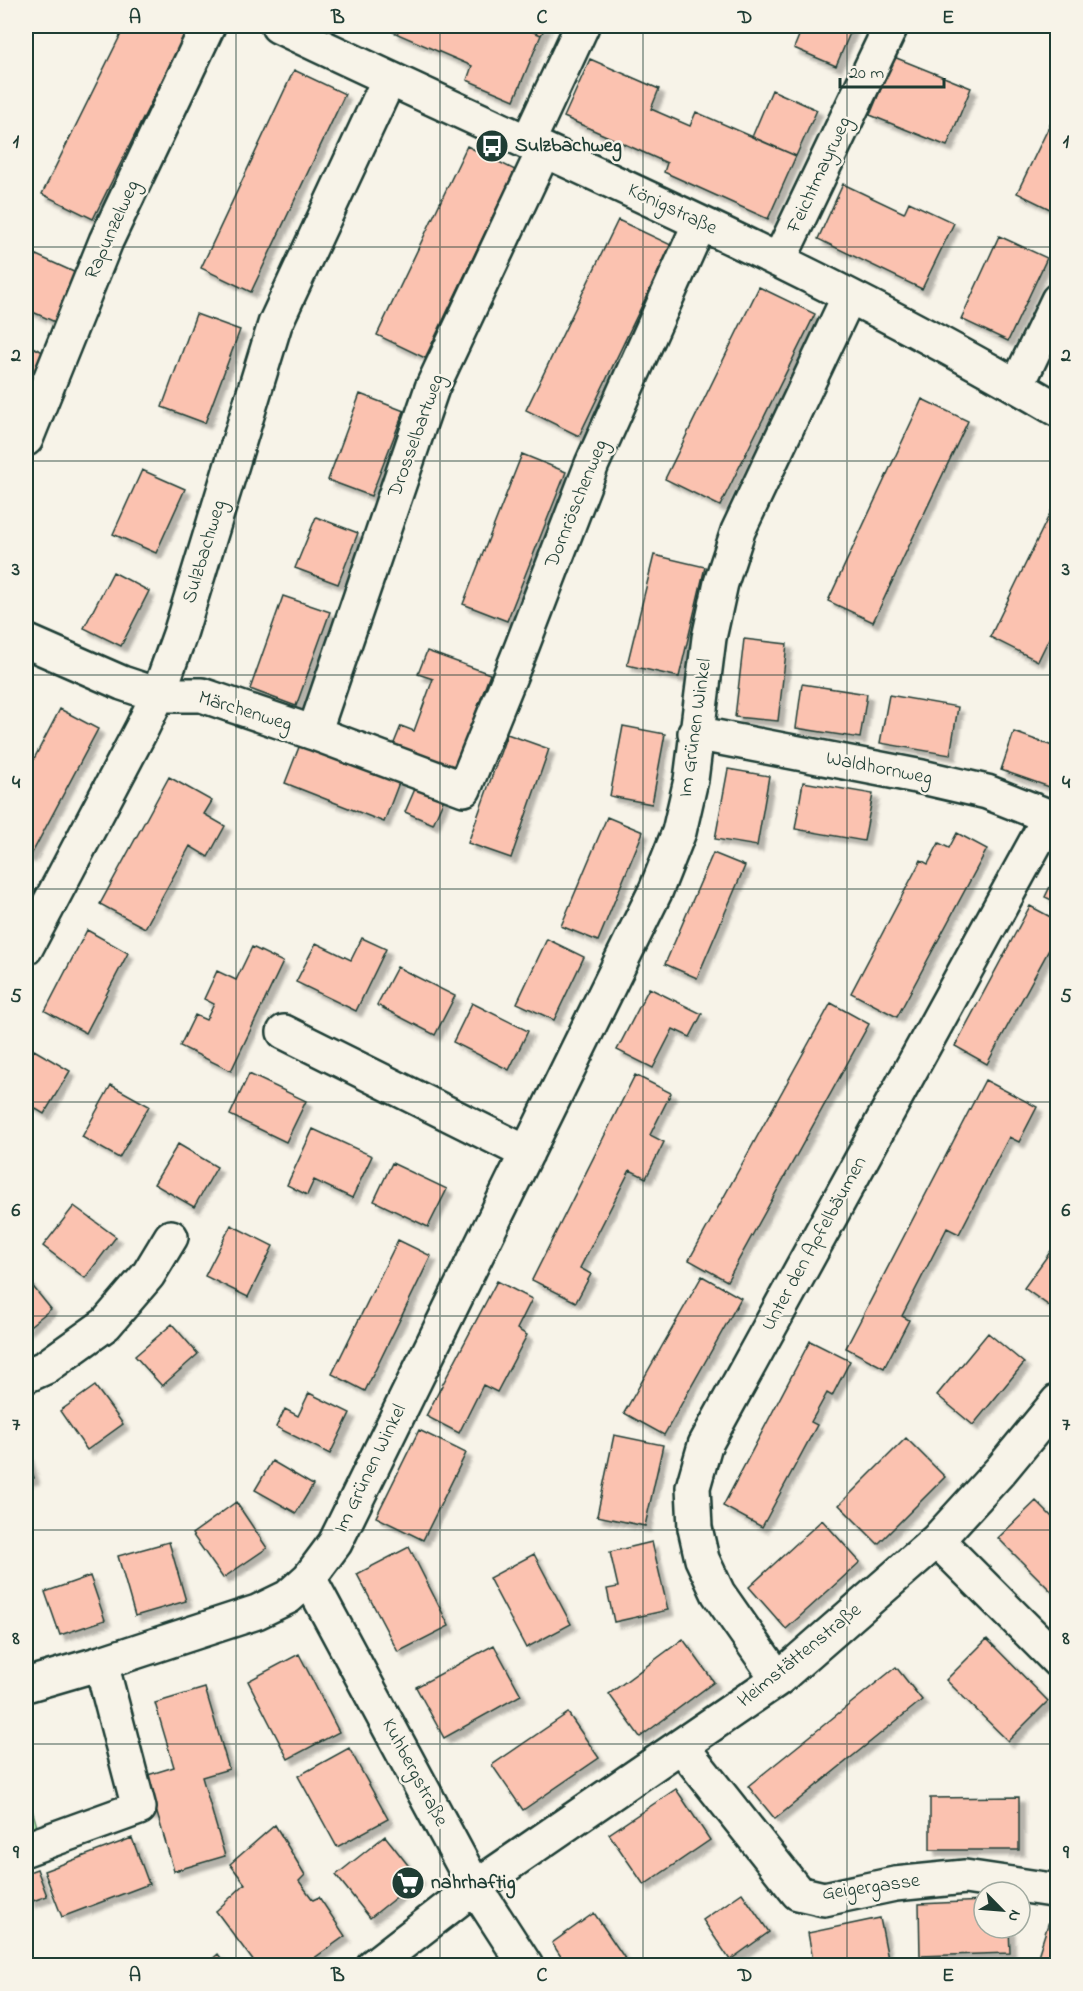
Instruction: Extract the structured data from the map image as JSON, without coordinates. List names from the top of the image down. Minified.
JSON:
{"streets":{"street":["Feichtmayrweg","Königstraße","Rapunzelweg","Drosselbartweg","Dornröschenweg","Sulzbachweg","Märchenweg","Im Grünen Winkel","Waldhornweg","Unter den Apfelbäumen","Heimstättenstraße","Kuhbergstraße","Geigergasse"]},"crossings":[["Feichtmayrweg","Königstraße"],["Königstraße","Drosselbartweg"],["Königstraße","Dornröschenweg"],["Königstraße","Sulzbachweg"],["Königstraße","Im Grünen Winkel"],["Drosselbartweg","Märchenweg"],["Dornröschenweg","Märchenweg"],["Sulzbachweg","Märchenweg"],["Im Grünen Winkel","Waldhornweg"],["Im Grünen Winkel","Kuhbergstraße"],["Waldhornweg","Unter den Apfelbäumen"],["Unter den Apfelbäumen","Heimstättenstraße"],["Heimstättenstraße","Kuhbergstraße"],["Heimstättenstraße","Geigergasse"]],"places":{"bus stop":["Sulzbachweg"],"supermarket":["nahrhaftig"]},"scale_bar":"20 m","north":"bottom right","grid":{"columns":["A","B","C","D","E"],"rows":["1","2","3","4","5","6","7","8","9"]}}
